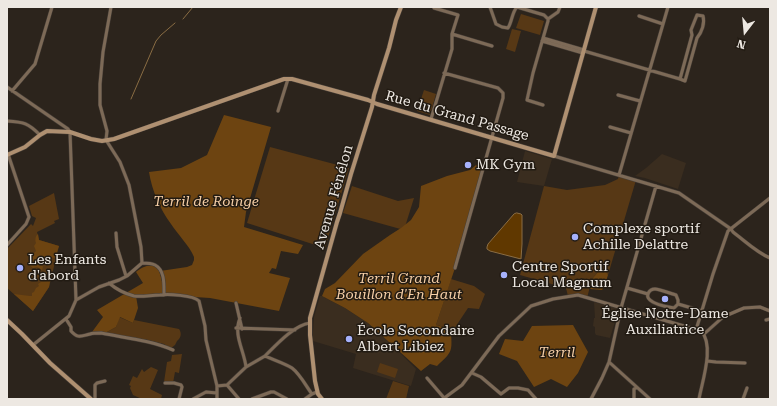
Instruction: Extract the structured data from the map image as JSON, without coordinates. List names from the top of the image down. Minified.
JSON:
{"streets":{"street":["Rue du Grand Passage","Avenue Fénélon"]},"crossings":[["Rue du Grand Passage","Avenue Fénélon"]],"parks":["Terril de Roinge","Terril Grand Bouillon d'En Haut","Terril"],"places":["MK Gym","Complexe sportif Achille Delattre","Les Enfants d'abord","Centre Sportif Local Magnum","Église Notre-Dame Auxiliatrice","École Secondaire Albert Libiez"],"north":"bottom"}
